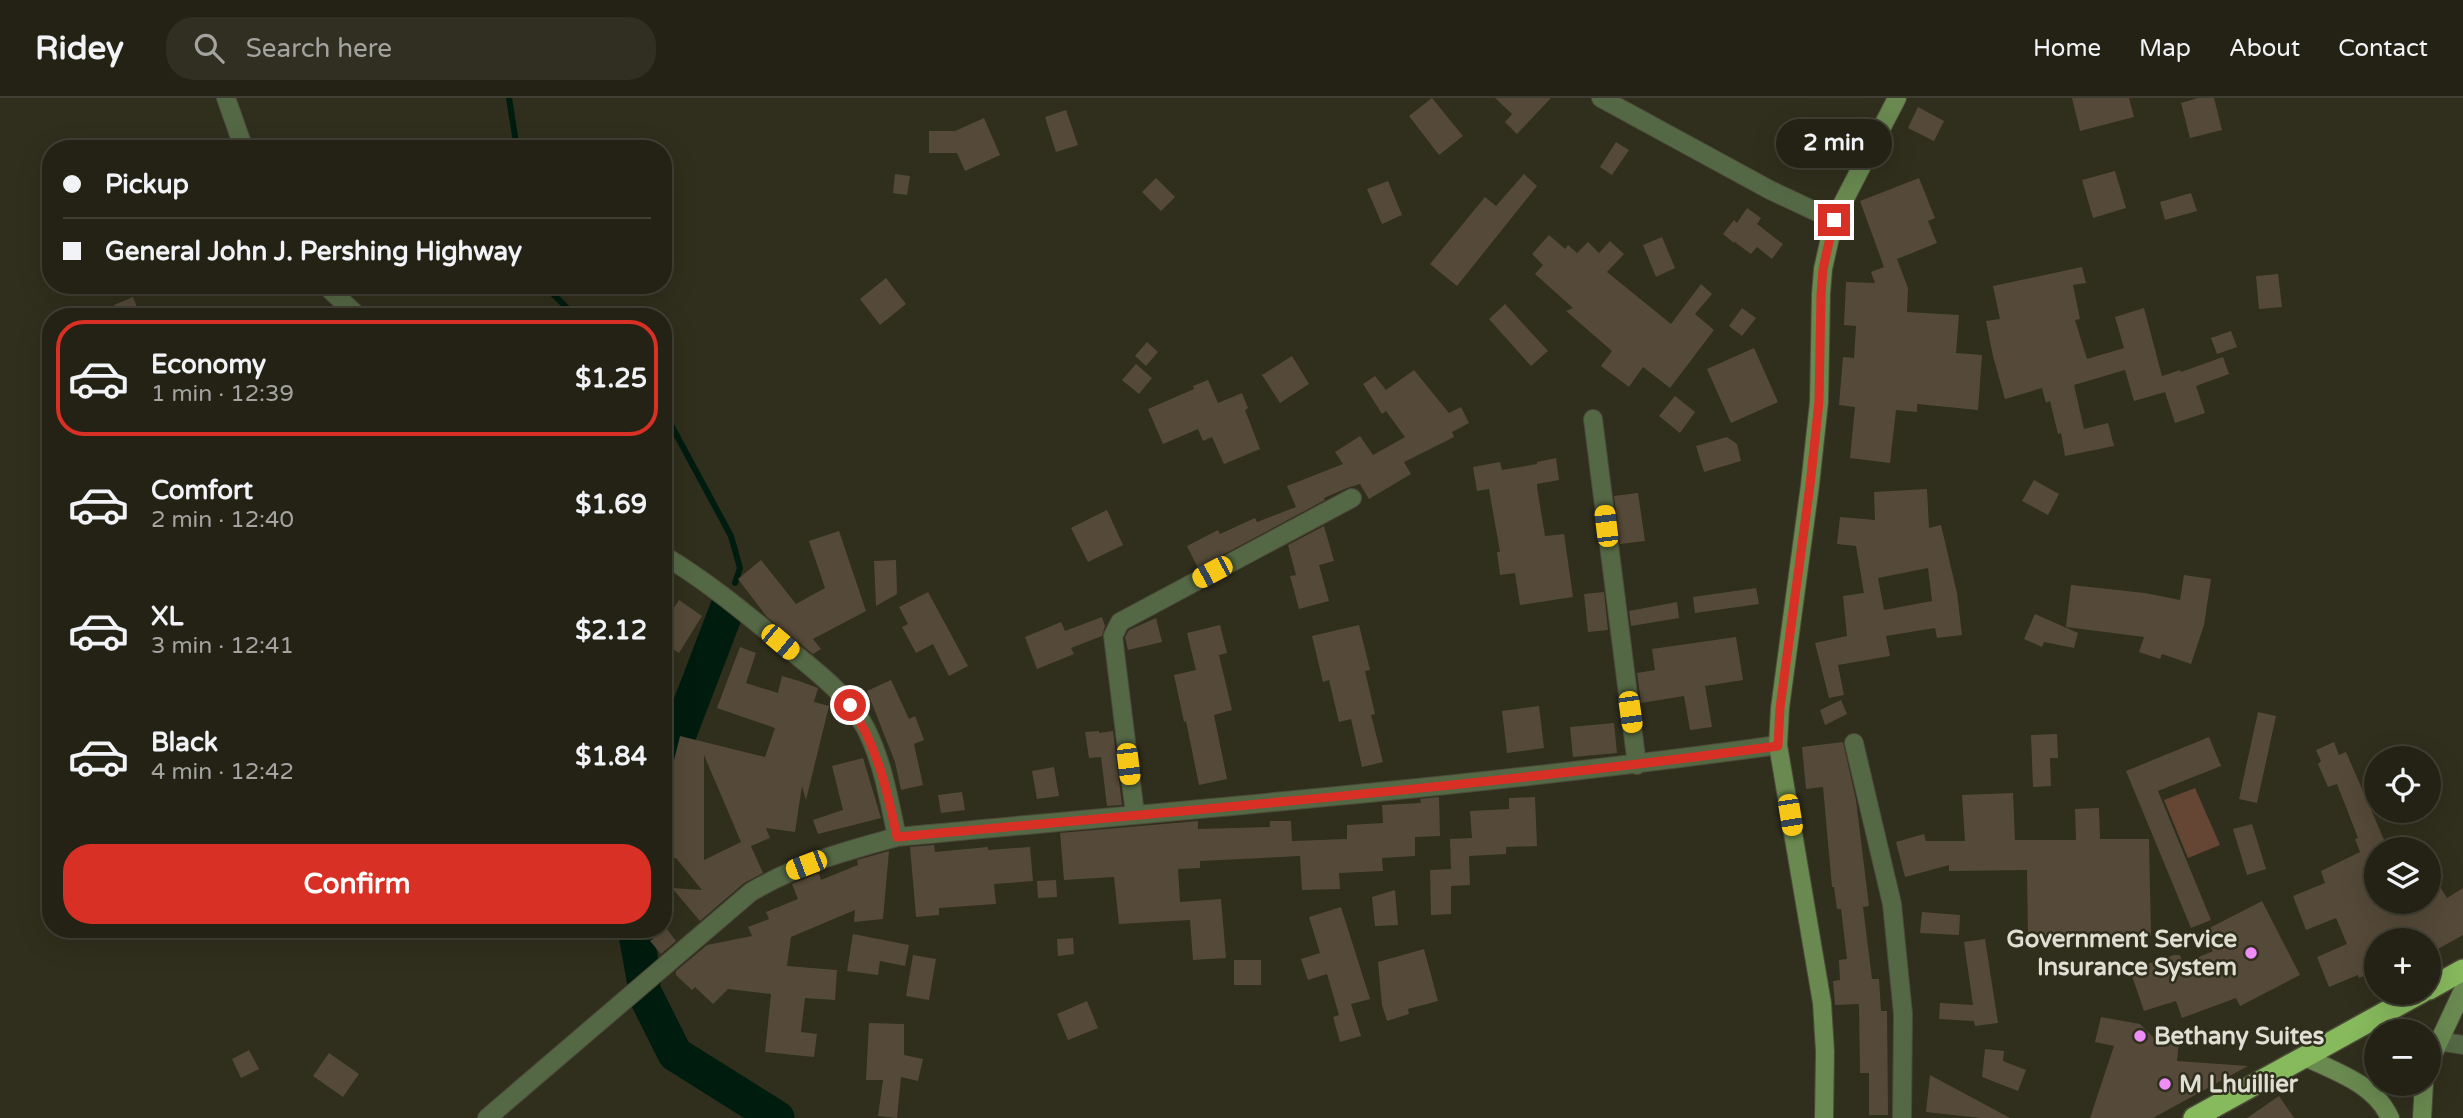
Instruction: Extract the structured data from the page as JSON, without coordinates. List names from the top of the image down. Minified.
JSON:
{"places":["Government Service Insurance System","Bethany Suites","M Lhuillier"],"page":{"header":"Ridey","search":"Search here","nav":["Home","Map","About","Contact"],"bubble":"2 min","banner":["Pickup","General John J. Pershing Highway"],"list":[{"name":"Economy","note":"1 min · 12:39","value":"$1.25"},{"name":"Comfort","note":"2 min · 12:40","value":"$1.69"},{"name":"XL","note":"3 min · 12:41","value":"$2.12"},{"name":"Black","note":"4 min · 12:42","value":"$1.84"}],"map_buttons":["+","−"],"buttons":"Confirm"}}
